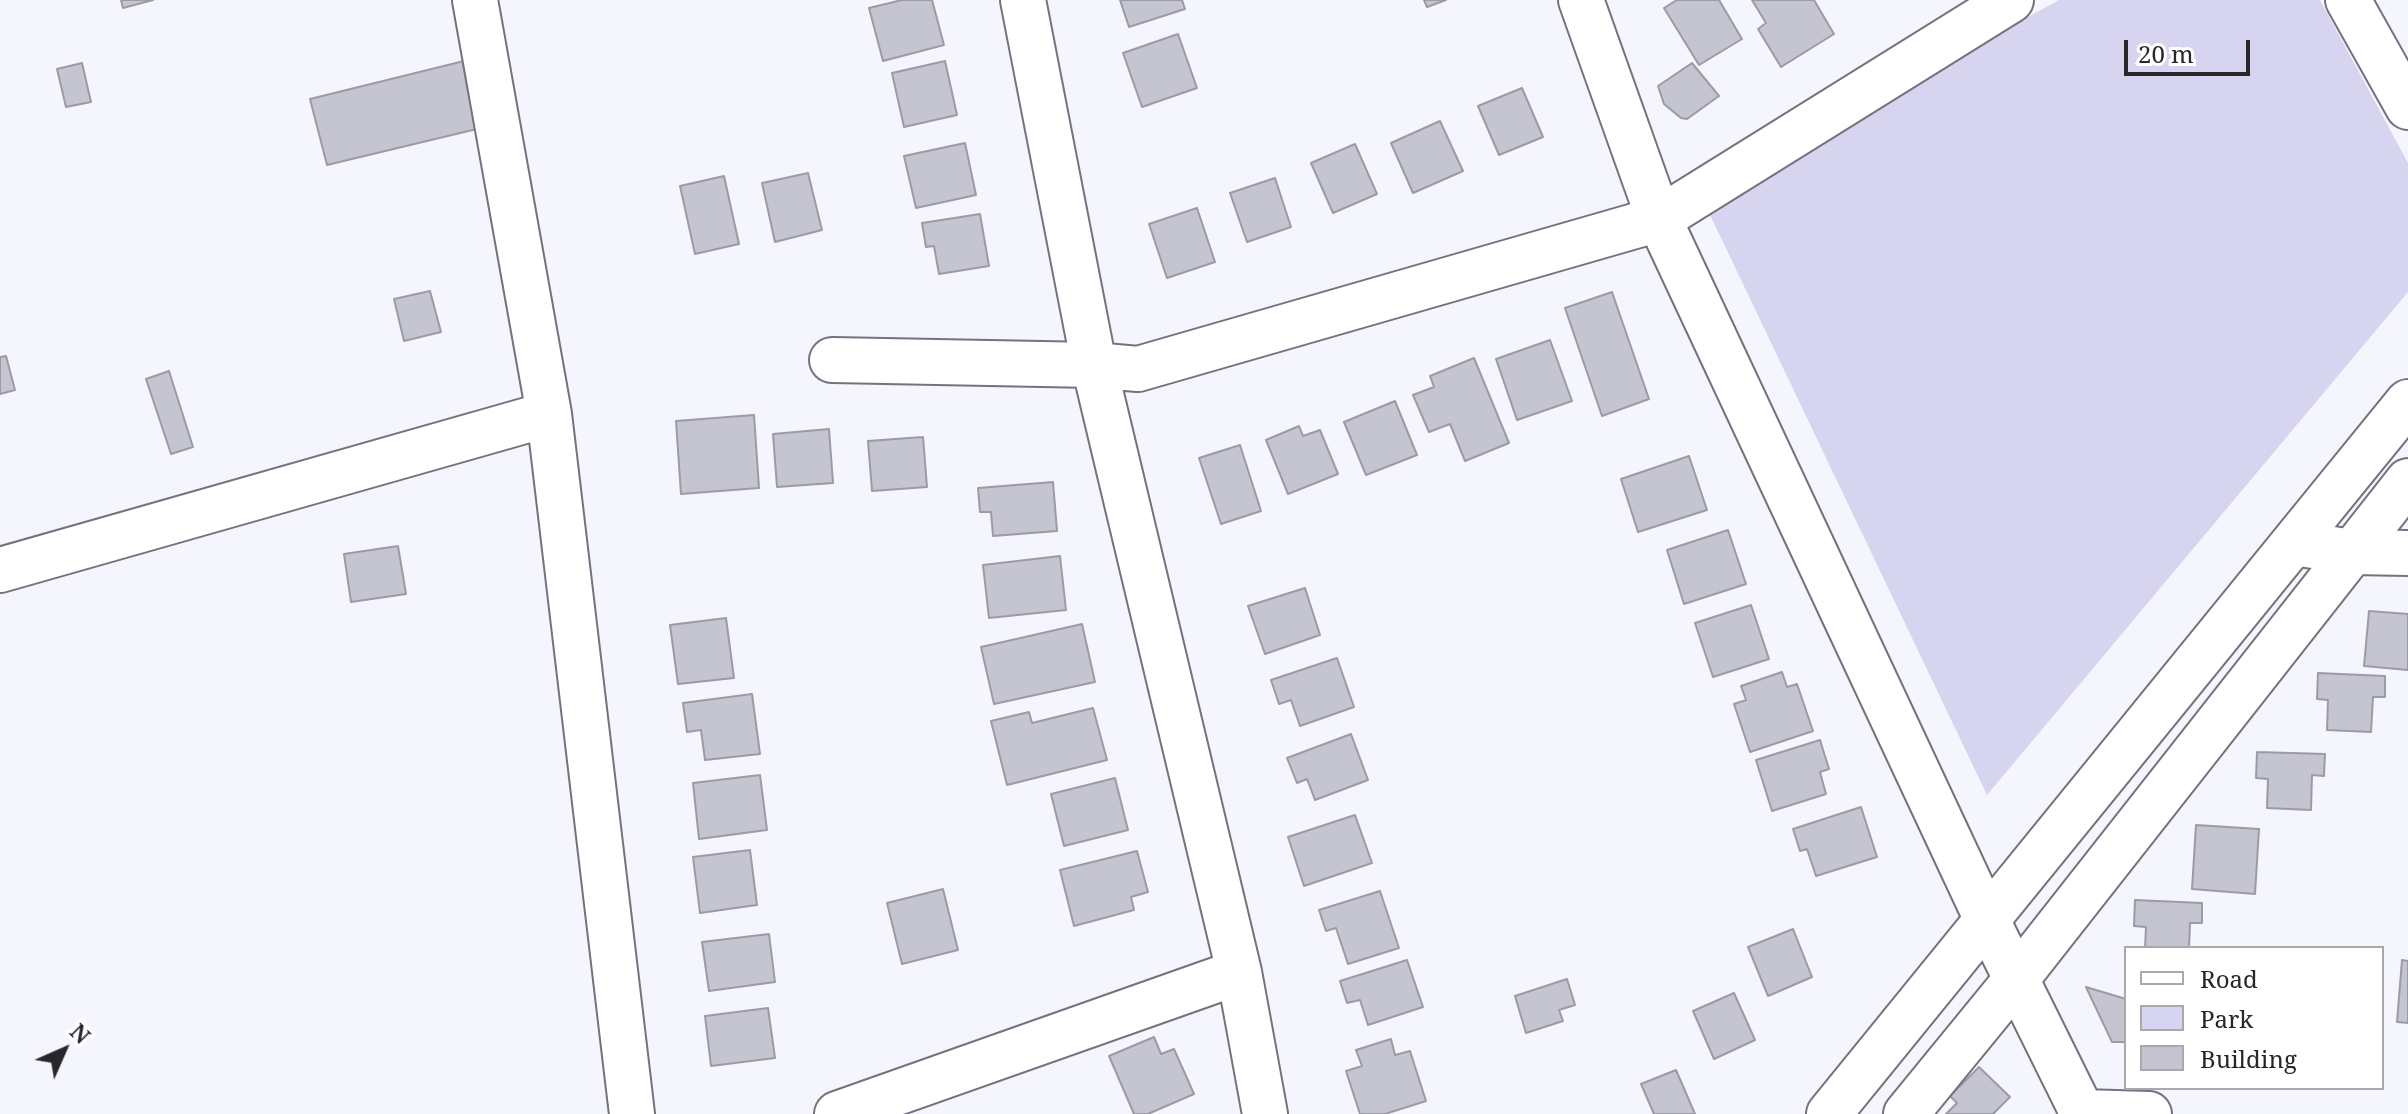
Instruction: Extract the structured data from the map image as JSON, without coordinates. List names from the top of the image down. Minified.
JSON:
{"legend":["Road","Park","Building"],"scale_bar":"20 m","north":"top right"}
